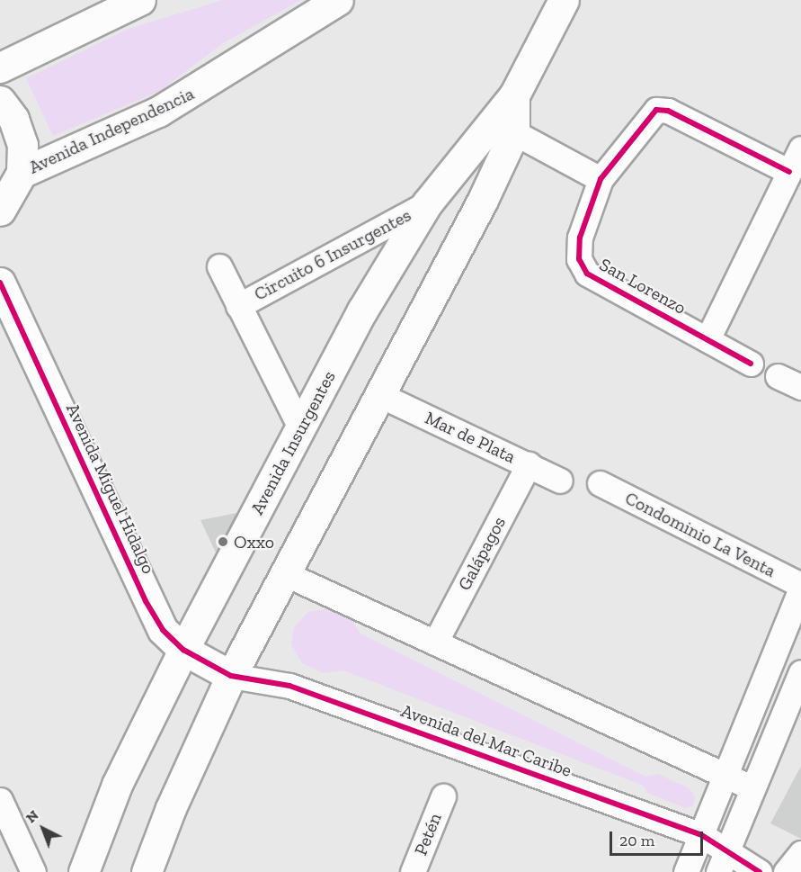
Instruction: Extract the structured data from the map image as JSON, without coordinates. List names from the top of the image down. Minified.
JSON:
{"streets":{"main road":["Avenida Independencia","Avenida Insurgentes","Avenida Miguel Hidalgo"],"street":["Circuito 6 Insurgentes","San Lorenzo","Mar de Plata","Condominio La Venta","Galápagos","Avenida del Mar Caribe","Petén"]},"crossings":[["Circuito 6 Insurgentes","Avenida Insurgentes"],["Mar de Plata","Avenida Insurgentes"],["Mar de Plata","Galápagos"],["Avenida Insurgentes","Avenida Miguel Hidalgo"],["Avenida Insurgentes","Avenida del Mar Caribe"],["Avenida Miguel Hidalgo","Avenida del Mar Caribe"]],"places":["Oxxo"],"scale_bar":"20 m","north":"top left"}
